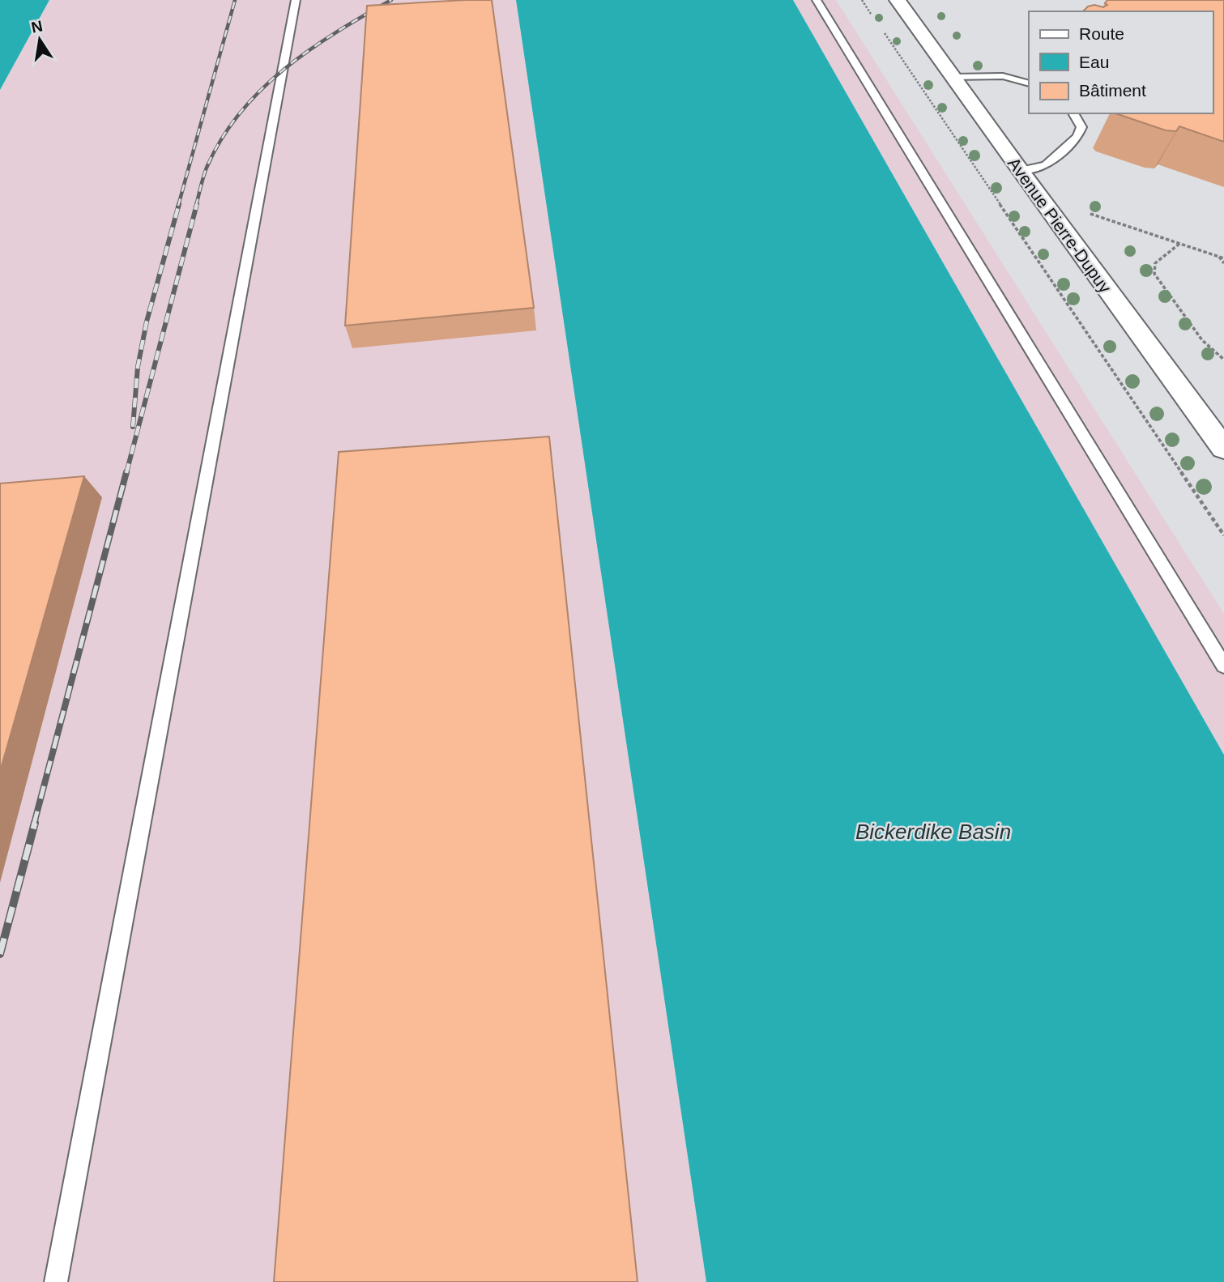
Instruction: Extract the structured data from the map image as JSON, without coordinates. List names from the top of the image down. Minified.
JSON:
{"streets":{"street":["Avenue Pierre-Dupuy"]},"water":["Bickerdike Basin"],"legend":["Route","Eau","Bâtiment"],"north":"top"}
